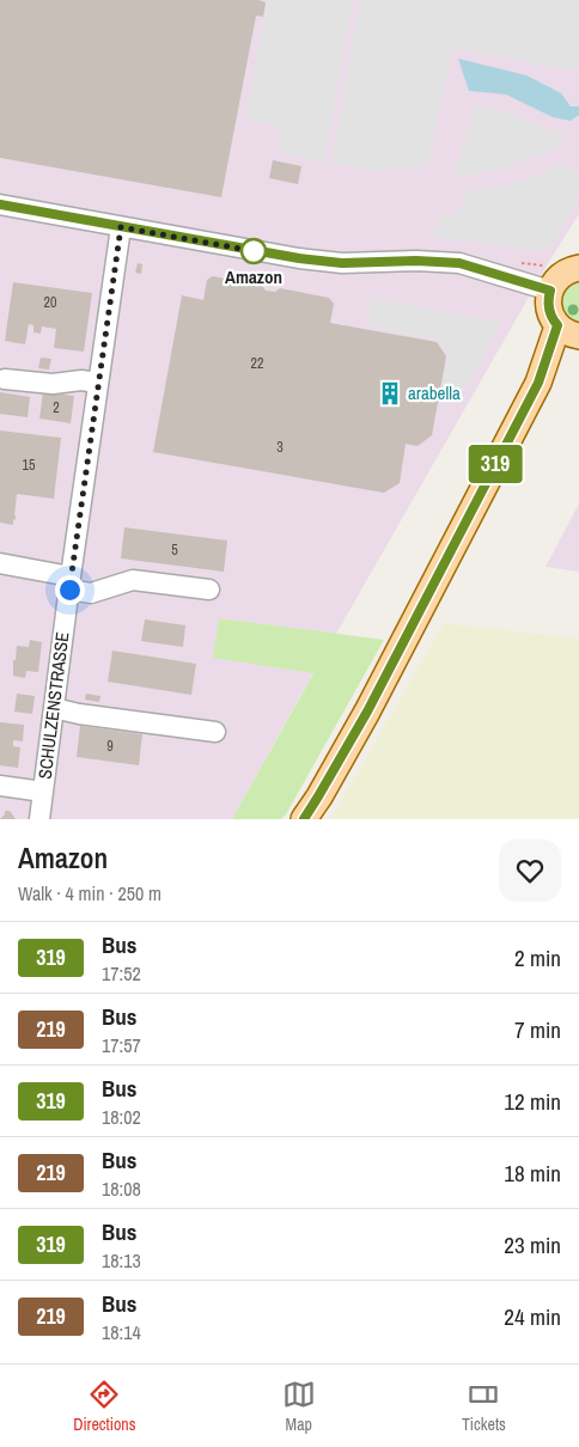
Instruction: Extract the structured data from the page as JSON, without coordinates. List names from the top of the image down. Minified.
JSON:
{"streets":{"street":["SCHULZENSTRASSE"]},"places":{"other":["Amazon"],"building":["arabella"]},"lines":["bus line 319"],"house_numbers":["20","22","2","3","15","5","9"],"page":{"on_map":"319","heading":["Amazon","Walk · 4 min · 250 m"],"list":[{"mark":"319","name":"Bus","note":"17:52","value":"2 min"},{"mark":"219","name":"Bus","note":"17:57","value":"7 min"},{"mark":"319","name":"Bus","note":"18:02","value":"12 min"},{"mark":"219","name":"Bus","note":"18:08","value":"18 min"},{"mark":"319","name":"Bus","note":"18:13","value":"23 min"},{"mark":"219","name":"Bus","note":"18:14","value":"24 min"}],"tabs":["Directions","Map","Tickets"]}}
